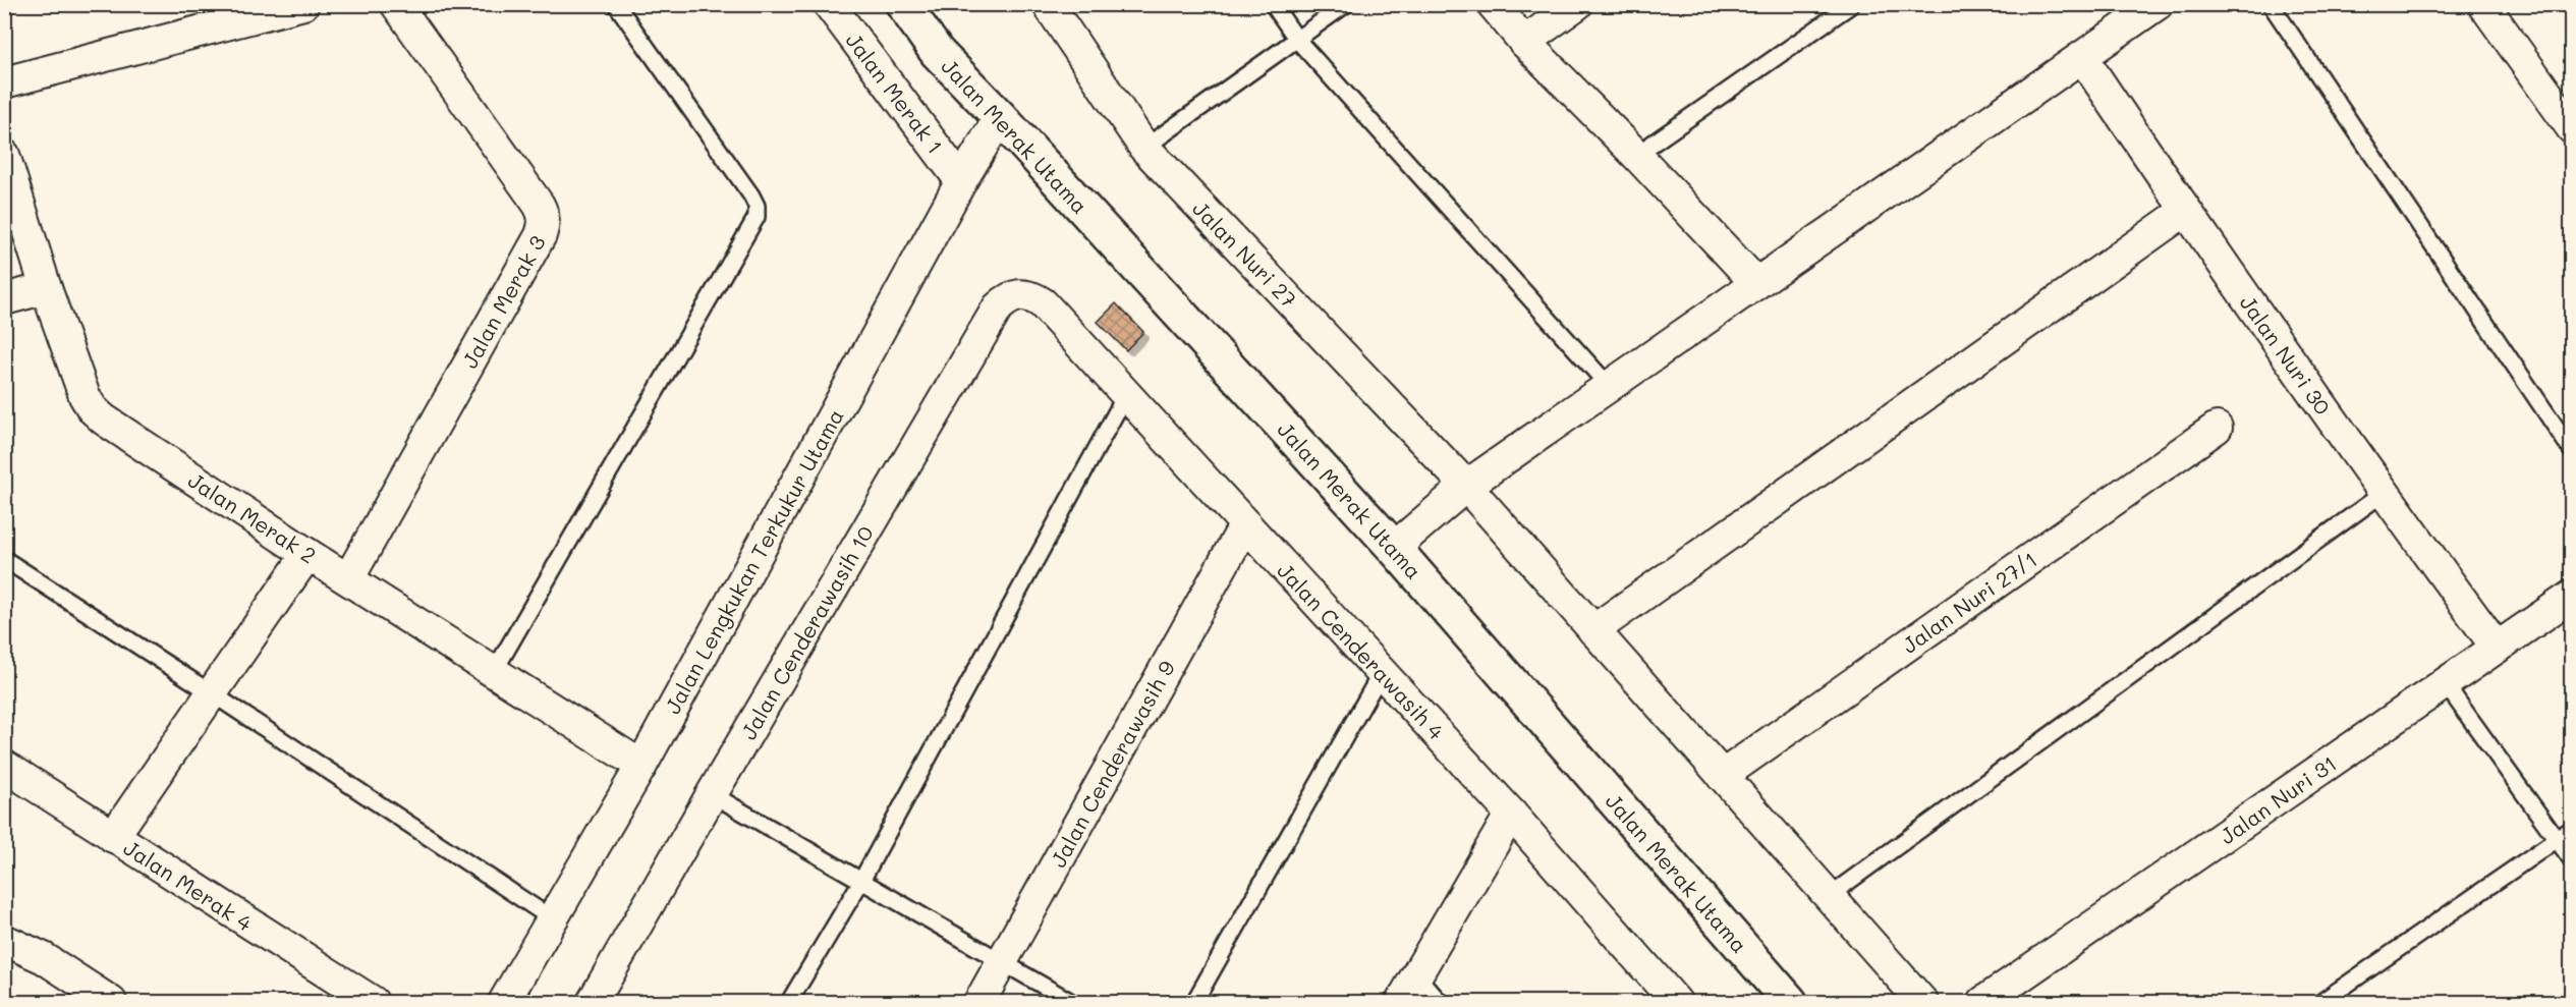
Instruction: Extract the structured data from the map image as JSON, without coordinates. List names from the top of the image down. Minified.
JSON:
{"streets":{"street":["Jalan Merak 1","Jalan Merak Utama","Jalan Nuri 27","Jalan Merak 3","Jalan Nuri 30","Jalan Merak 2","Jalan Lengkukan Terkukur Utama","Jalan Nuri 27/1","Jalan Cenderawasih 10","Jalan Cenderawasih 4","Jalan Cenderawasih 9","Jalan Nuri 31","Jalan Merak 4"]},"crossings":[["Jalan Merak 1","Jalan Lengkukan Terkukur Utama"],["Jalan Merak Utama","Jalan Lengkukan Terkukur Utama"],["Jalan Nuri 27","Jalan Nuri 27/1"],["Jalan Merak 3","Jalan Merak 2"],["Jalan Nuri 30","Jalan Nuri 31"],["Jalan Merak 2","Jalan Lengkukan Terkukur Utama"],["Jalan Cenderawasih 10","Jalan Cenderawasih 4"],["Jalan Cenderawasih 4","Jalan Cenderawasih 9"]]}
